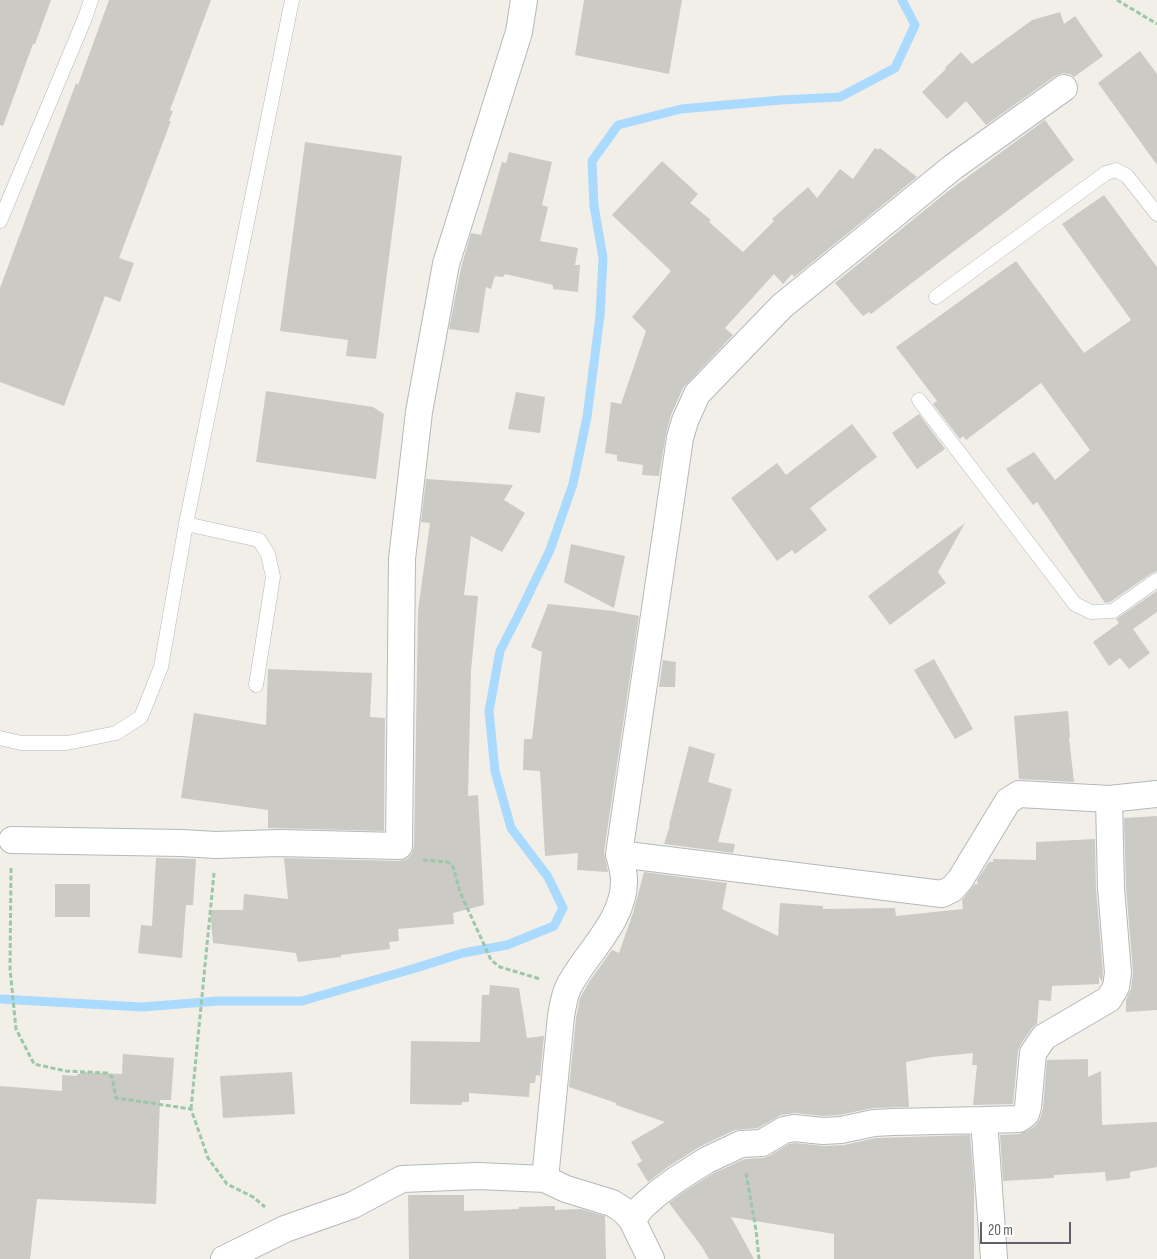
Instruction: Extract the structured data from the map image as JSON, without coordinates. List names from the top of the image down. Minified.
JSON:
{"scale_bar":"20 m"}
